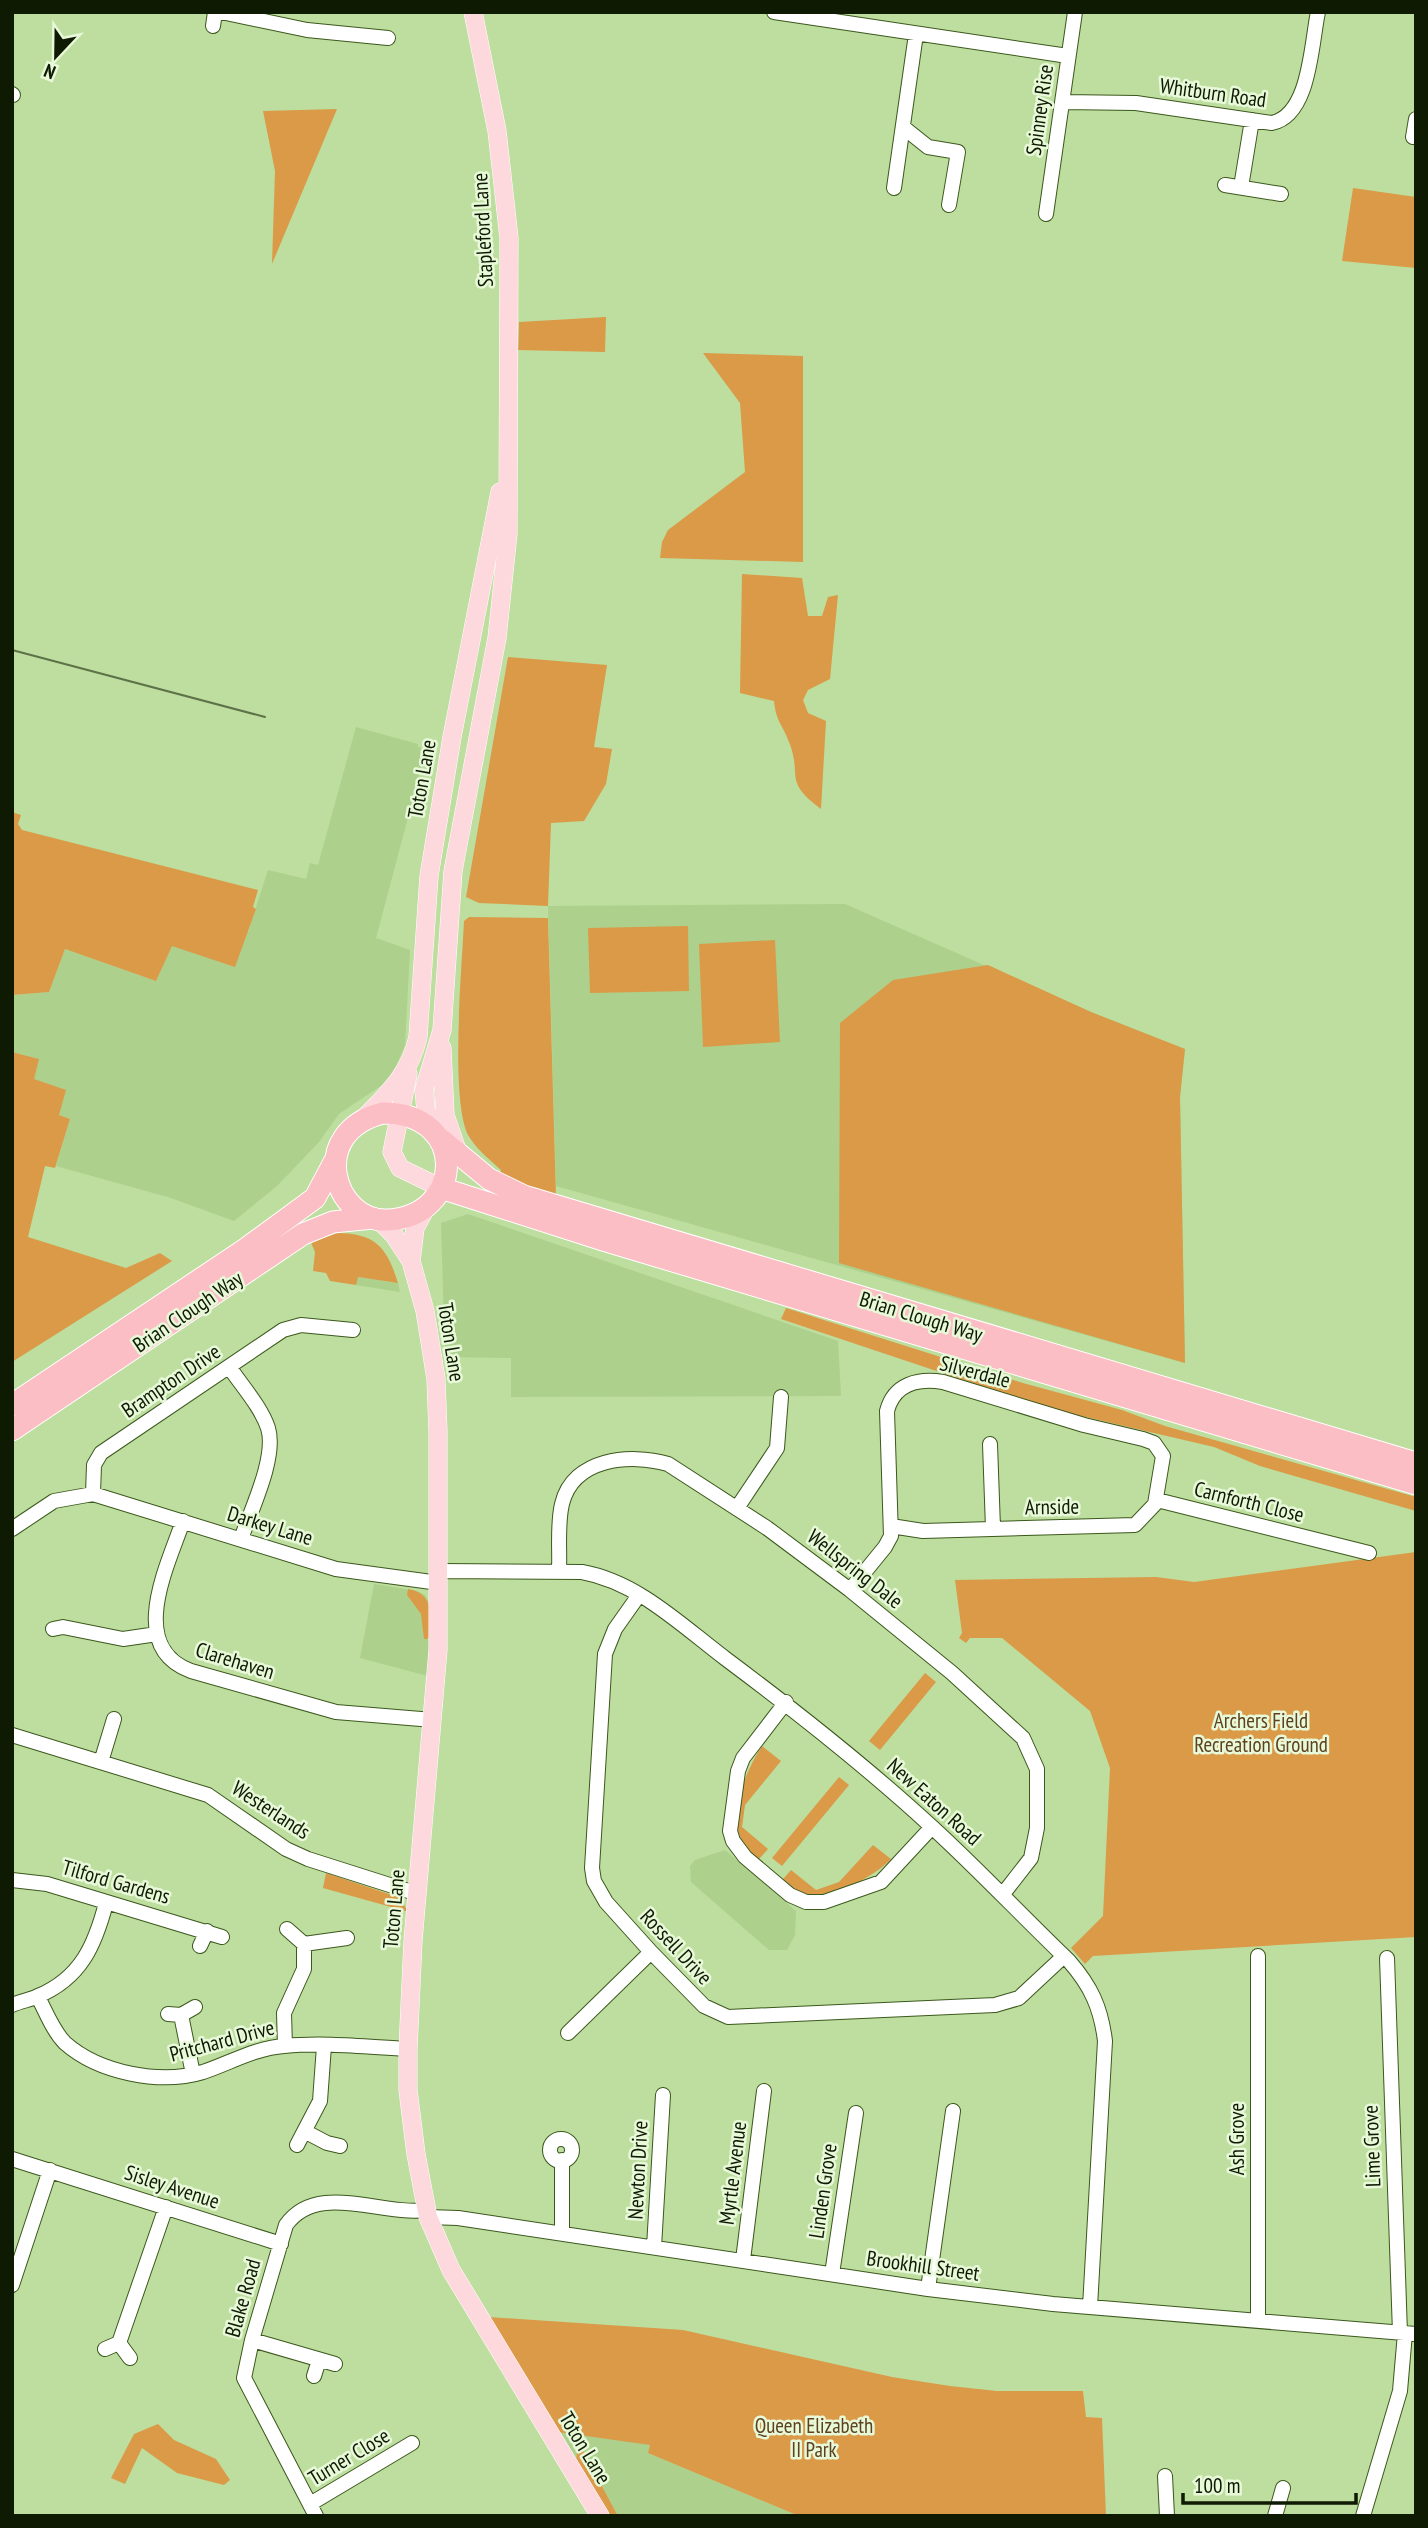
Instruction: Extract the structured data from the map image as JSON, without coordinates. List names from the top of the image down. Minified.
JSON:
{"streets":{"highway":["Brian Clough Way"],"main road":["Stapleford Lane","Toton Lane"],"street":["Whitburn Road","Spinney Rise","Silverdale","Brampton Drive","Carnforth Close","Arnside","Darkey Lane","Wellspring Dale","Clarehaven","New Eaton Road","Westerlands","Tilford Gardens","Rossell Drive","Pritchard Drive","Ash Grove","Lime Grove","Newton Drive","Myrtle Avenue","Sisley Avenue","Linden Grove","Brookhill Street","Blake Road","Turner Close"]},"crossings":[["Whitburn Road","Spinney Rise"],["Stapleford Lane","Toton Lane"],["Toton Lane","Brian Clough Way"],["Toton Lane","Darkey Lane"],["Toton Lane","Clarehaven"],["Toton Lane","New Eaton Road"],["Toton Lane","Westerlands"],["Toton Lane","Pritchard Drive"],["Toton Lane","Brookhill Street"],["Toton Lane","Blake Road"],["Silverdale","Carnforth Close"],["Silverdale","Arnside"],["Silverdale","Wellspring Dale"],["Brampton Drive","Darkey Lane"],["Carnforth Close","Arnside"],["Darkey Lane","New Eaton Road"],["Wellspring Dale","New Eaton Road"],["New Eaton Road","Rossell Drive"],["New Eaton Road","Brookhill Street"],["Ash Grove","Brookhill Street"],["Lime Grove","Brookhill Street"],["Newton Drive","Brookhill Street"],["Myrtle Avenue","Brookhill Street"],["Sisley Avenue","Blake Road"],["Linden Grove","Brookhill Street"],["Brookhill Street","Blake Road"],["Blake Road","Turner Close"]],"parks":["Archers Field Recreation Ground","Queen Elizabeth II Park"],"scale_bar":"100 m","north":"bottom"}
